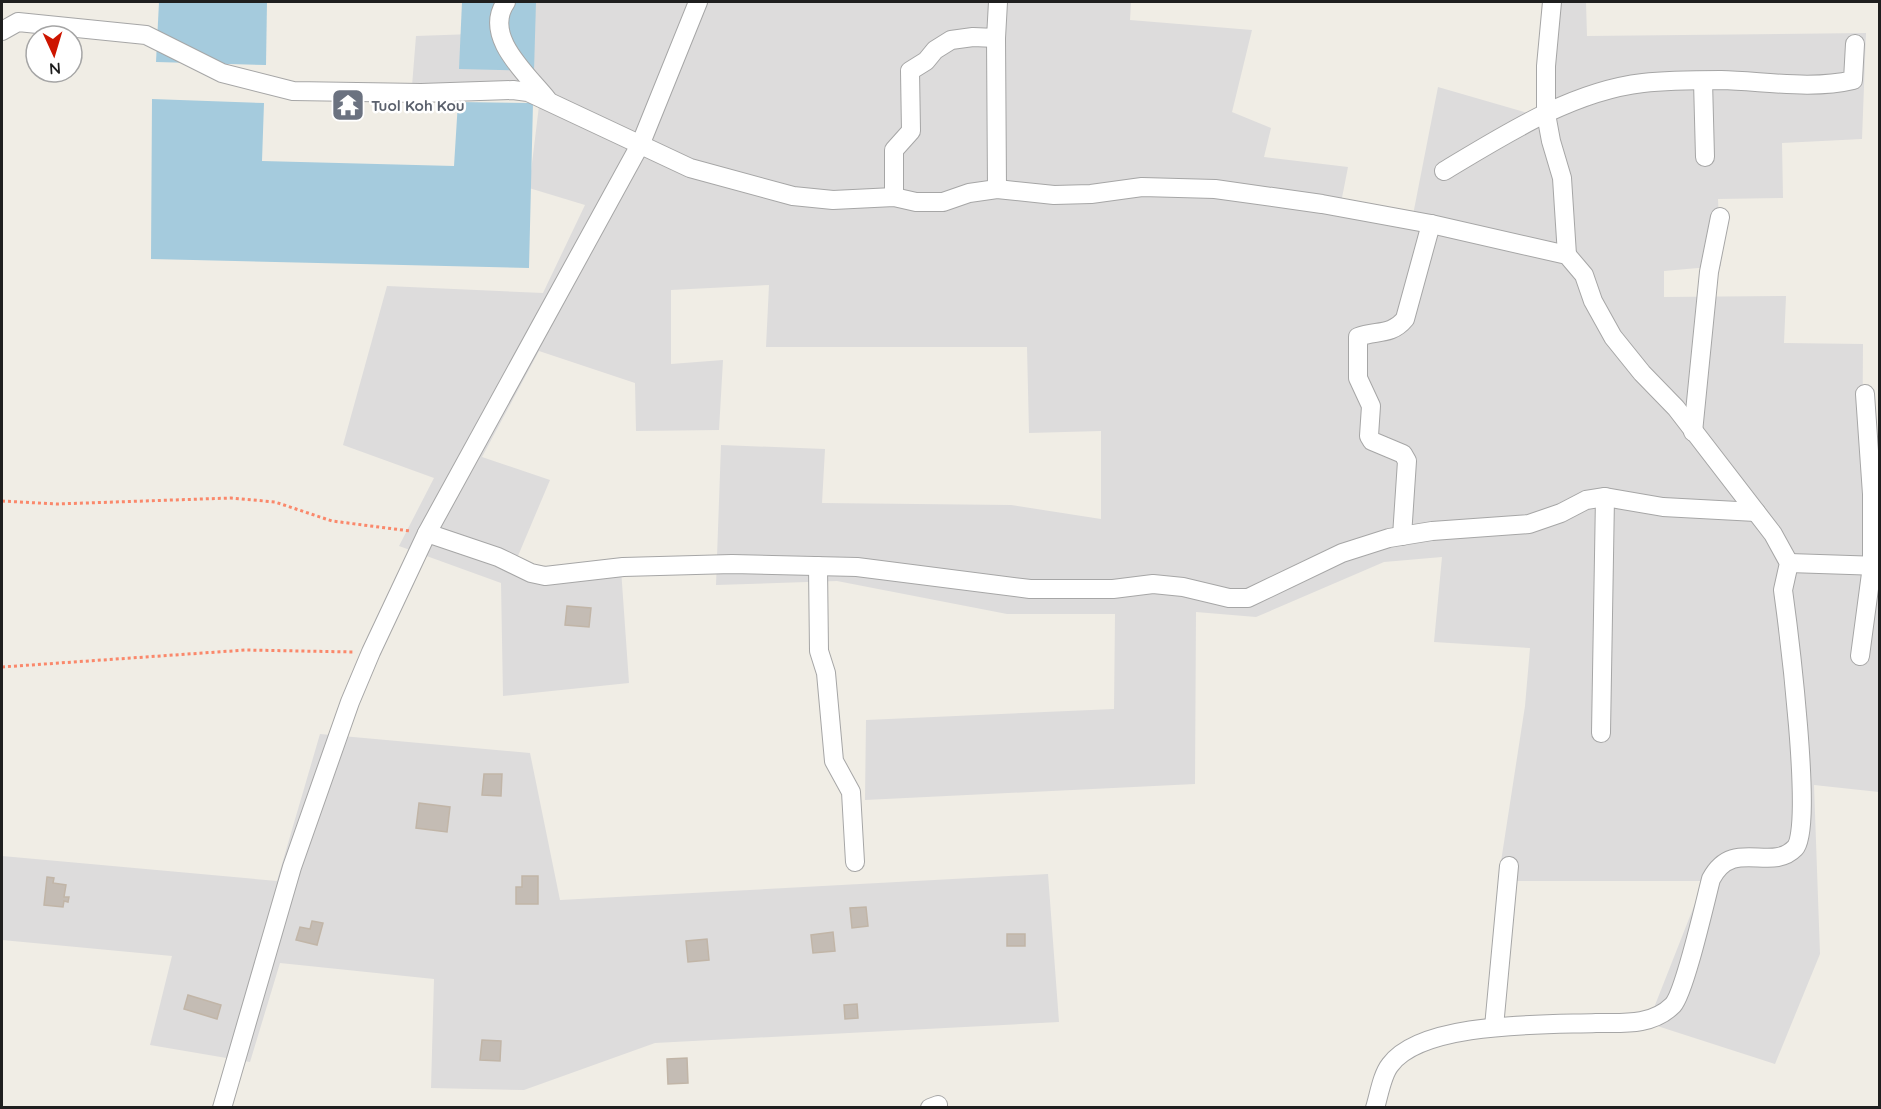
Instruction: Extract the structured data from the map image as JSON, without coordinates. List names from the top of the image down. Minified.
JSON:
{"places":{"temple":["Tuol Koh Kou"]},"north":"bottom"}
